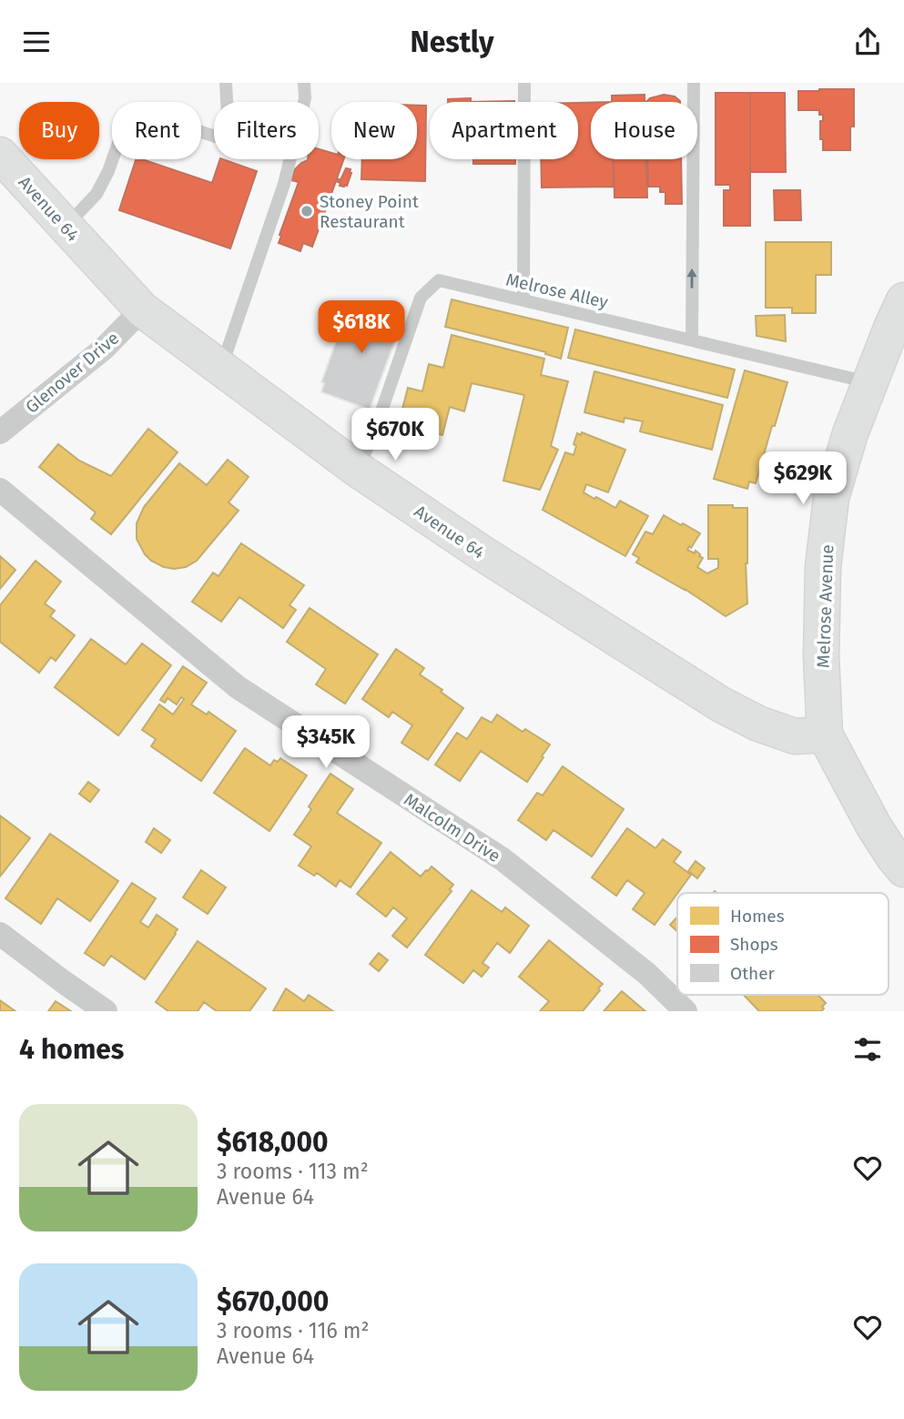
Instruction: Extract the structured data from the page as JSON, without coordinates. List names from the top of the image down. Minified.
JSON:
{"streets":{"street":["Avenue 64","Glenover Drive","Melrose Avenue","Malcolm Drive"],"lane":["Melrose Alley"]},"crossings":[["Avenue 64","Melrose Alley"],["Avenue 64","Glenover Drive"],["Avenue 64","Melrose Avenue"],["Melrose Alley","Melrose Avenue"]],"places":["Stoney Point Restaurant"],"legend":["Homes","Shops","Other"],"page":{"header":"Nestly","chip":["Buy","Rent","Filters","New","Apartment","House"],"price":["$618K","$670K","$629K","$345K"],"heading":"4 homes","list":[{"name":"$618,000","note":"3 rooms · 113 m² · Avenue 64"},{"name":"$670,000","note":"3 rooms · 116 m² · Avenue 64"}]}}
